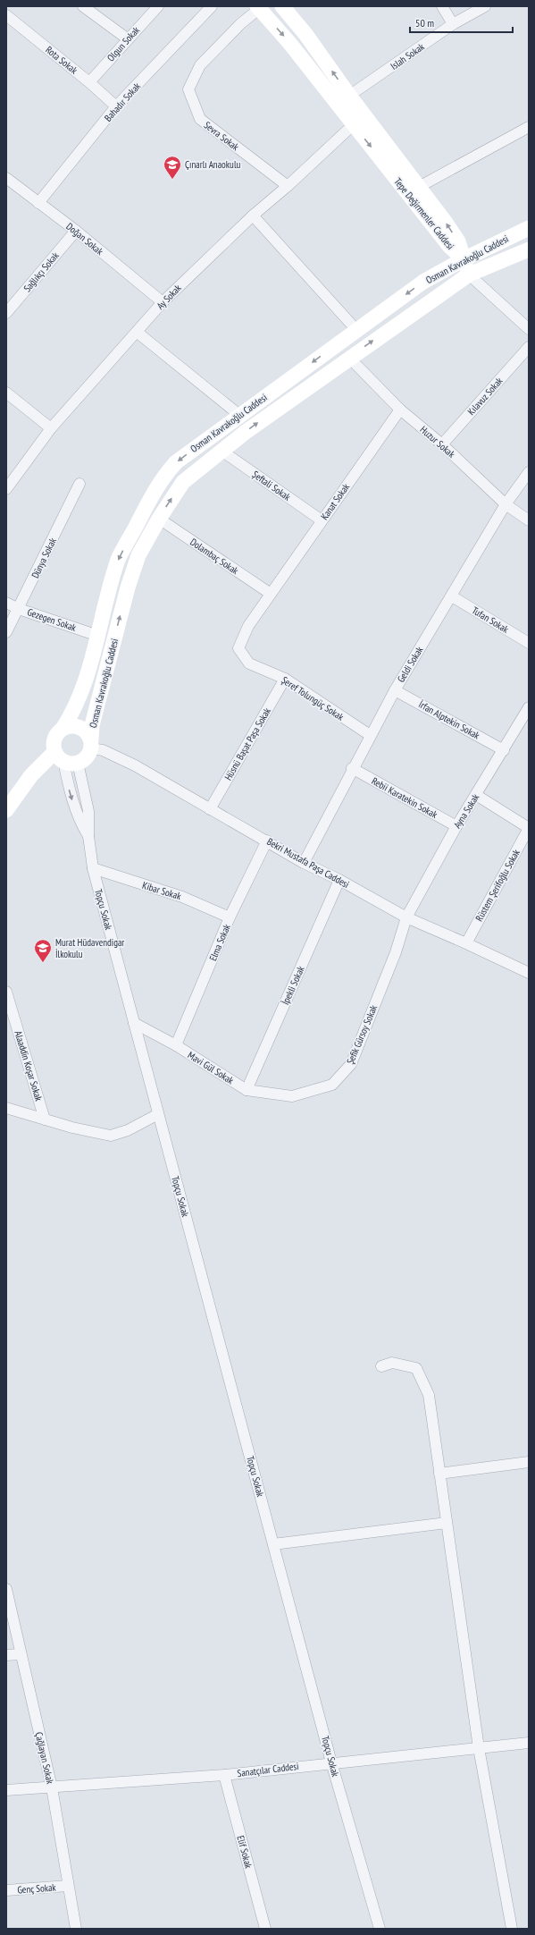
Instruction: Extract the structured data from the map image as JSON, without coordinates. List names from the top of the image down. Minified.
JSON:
{"streets":{"street":["Olgun Sokak","Islah Sokak","Rota Sokak","Bahadır Sokak","Sevra Sokak","Tepe Değirmenler Caddesi","Doğan Sokak","Osman Kavrakoğlu Caddesi","Sağlıkçı Sokak","Ay Sokak","Kılavuz Sokak","Huzur Sokak","Şeftali Sokak","Kanat Sokak","Dolambaç Sokak","Dünya Sokak","Gezegen Sokak","Tufan Sokak","Geldi Sokak","Şeref Tolungüç Sokak","İrfan Alptekin Sokak","Hüsnü Başat Paşa Sokak","Rebii Karatekin Sokak","Ayna Sokak","Bekri Mustafa Paşa Caddesi","Rüstem Şerifoğlu Sokak","Kibar Sokak","Topçu Sokak","Elma Sokak","İpekli Sokak","Şefik Gürsoy Sokak","Alaaddin Koşar Sokak","Mavi Gül Sokak","Çağlayan Sokak","Sanatçılar Caddesi","Elif Sokak","Genç Sokak"]},"crossings":[["Olgun Sokak","Rota Sokak"],["Islah Sokak","Tepe Değirmenler Caddesi"],["Rota Sokak","Bahadır Sokak"],["Bahadır Sokak","Doğan Sokak"],["Sevra Sokak","Tepe Değirmenler Caddesi"],["Sevra Sokak","Ay Sokak"],["Tepe Değirmenler Caddesi","Osman Kavrakoğlu Caddesi"],["Tepe Değirmenler Caddesi","Ay Sokak"],["Doğan Sokak","Sağlıkçı Sokak"],["Doğan Sokak","Ay Sokak"],["Osman Kavrakoğlu Caddesi","Huzur Sokak"],["Osman Kavrakoğlu Caddesi","Şeftali Sokak"],["Osman Kavrakoğlu Caddesi","Dolambaç Sokak"],["Osman Kavrakoğlu Caddesi","Gezegen Sokak"],["Osman Kavrakoğlu Caddesi","Bekri Mustafa Paşa Caddesi"],["Osman Kavrakoğlu Caddesi","Topçu Sokak"],["Kılavuz Sokak","Huzur Sokak"],["Huzur Sokak","Kanat Sokak"],["Huzur Sokak","Geldi Sokak"],["Şeftali Sokak","Kanat Sokak"],["Kanat Sokak","Dolambaç Sokak"],["Kanat Sokak","Şeref Tolungüç Sokak"],["Dolambaç Sokak","Şeref Tolungüç Sokak"],["Dünya Sokak","Gezegen Sokak"],["Tufan Sokak","Geldi Sokak"],["Geldi Sokak","Şeref Tolungüç Sokak"],["Geldi Sokak","İrfan Alptekin Sokak"],["Geldi Sokak","Rebii Karatekin Sokak"],["Geldi Sokak","Bekri Mustafa Paşa Caddesi"],["Şeref Tolungüç Sokak","Hüsnü Başat Paşa Sokak"],["İrfan Alptekin Sokak","Ayna Sokak"],["Hüsnü Başat Paşa Sokak","Bekri Mustafa Paşa Caddesi"],["Rebii Karatekin Sokak","Ayna Sokak"],["Ayna Sokak","Bekri Mustafa Paşa Caddesi"],["Ayna Sokak","Rüstem Şerifoğlu Sokak"],["Ayna Sokak","Şefik Gürsoy Sokak"],["Bekri Mustafa Paşa Caddesi","Rüstem Şerifoğlu Sokak"],["Bekri Mustafa Paşa Caddesi","Topçu Sokak"],["Bekri Mustafa Paşa Caddesi","Elma Sokak"],["Bekri Mustafa Paşa Caddesi","İpekli Sokak"],["Bekri Mustafa Paşa Caddesi","Şefik Gürsoy Sokak"],["Kibar Sokak","Topçu Sokak"],["Kibar Sokak","Elma Sokak"],["Topçu Sokak","Sanatçılar Caddesi"],["Elma Sokak","Mavi Gül Sokak"],["İpekli Sokak","Şefik Gürsoy Sokak"],["İpekli Sokak","Mavi Gül Sokak"],["Şefik Gürsoy Sokak","Mavi Gül Sokak"],["Çağlayan Sokak","Sanatçılar Caddesi"],["Çağlayan Sokak","Genç Sokak"],["Sanatçılar Caddesi","Elif Sokak"]],"places":{"school or university":["Çınarlı Anaokulu","Murat Hüdavendigar İlkokulu"]},"scale_bar":"50 m"}
